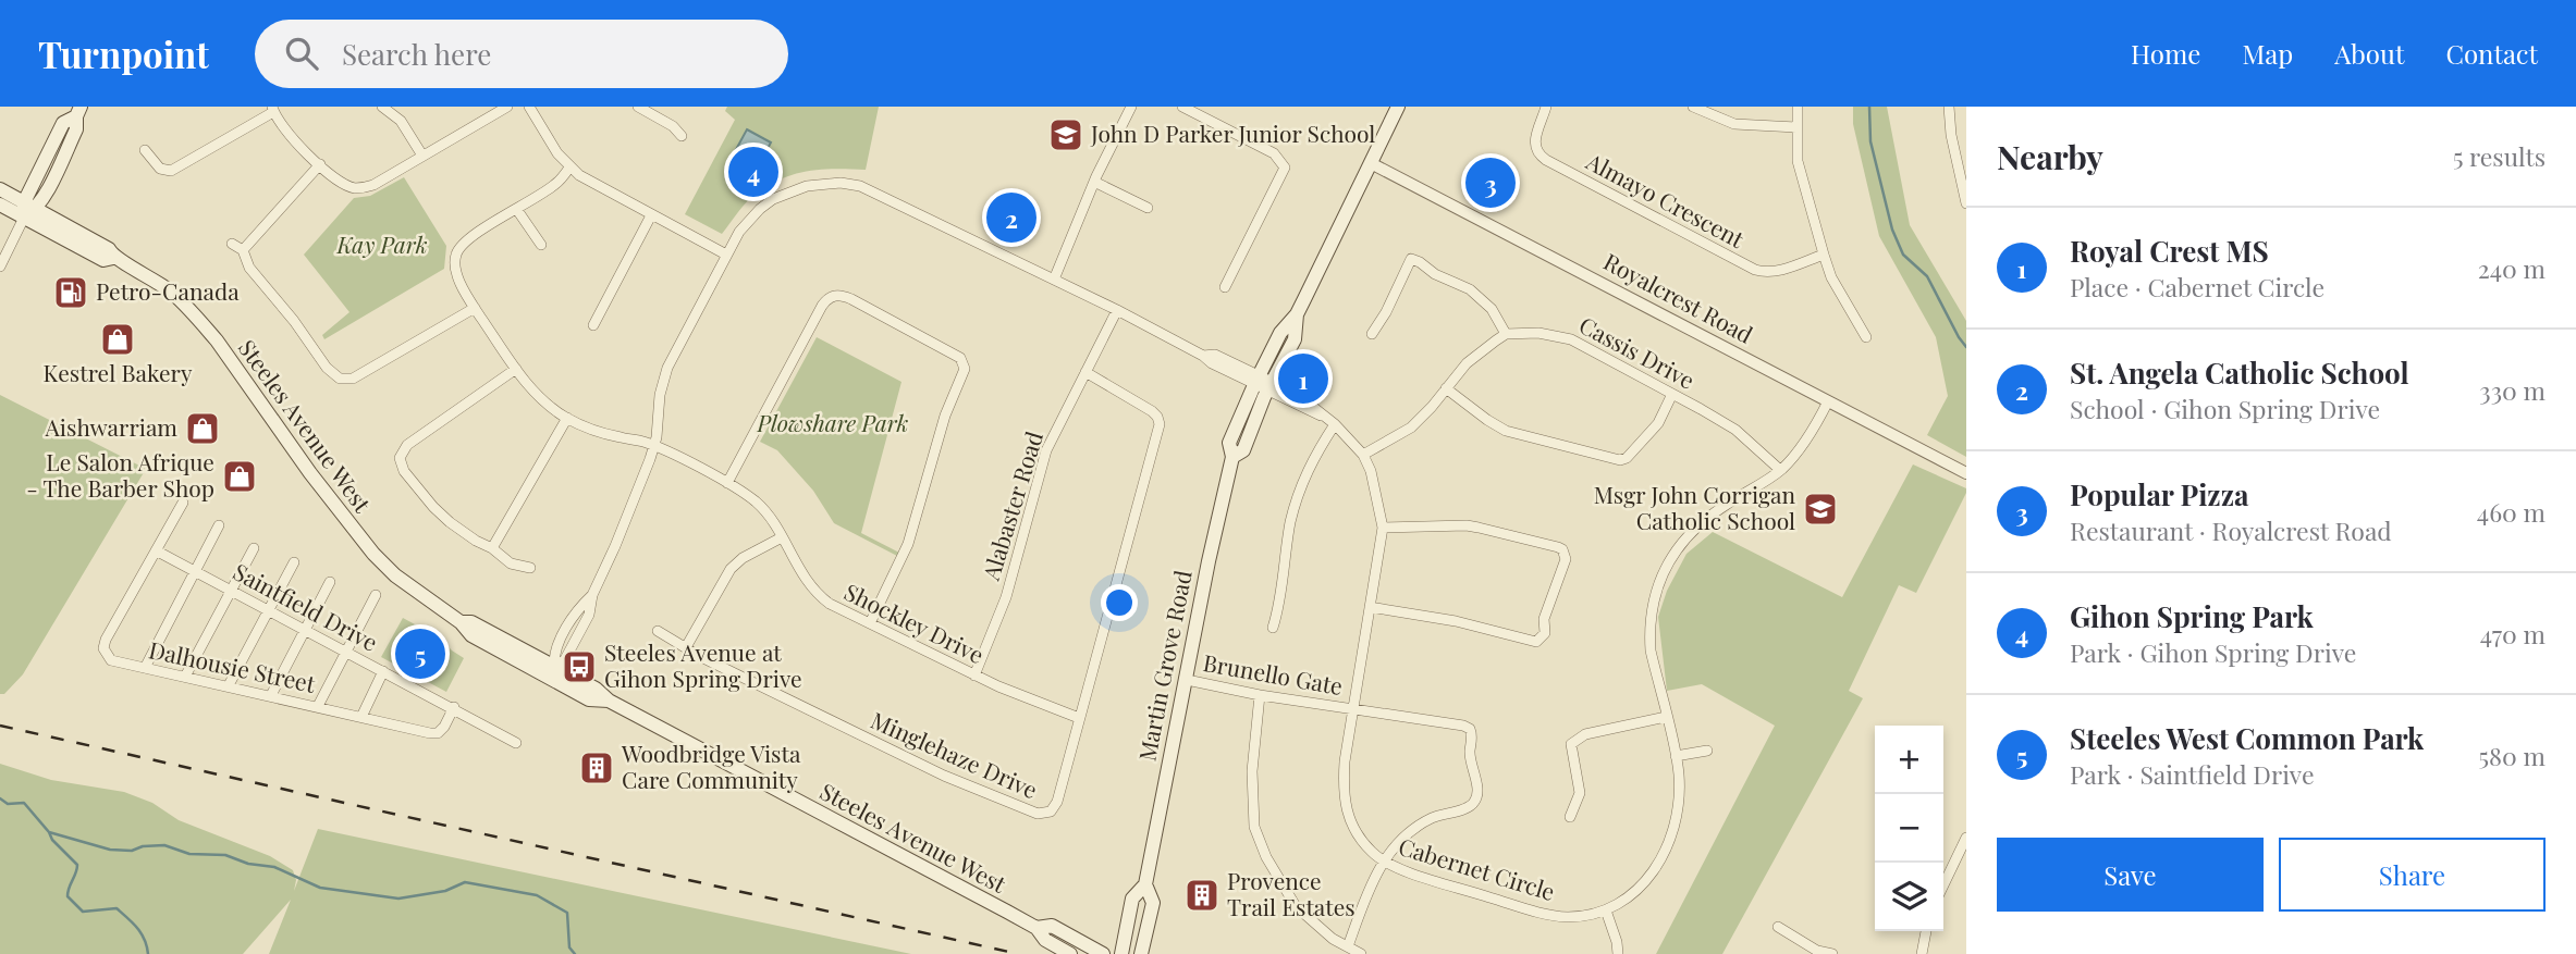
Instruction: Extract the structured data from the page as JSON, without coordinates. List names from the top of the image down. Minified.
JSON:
{"streets":{"main road":["Steeles Avenue West","Martin Grove Road"],"street":["Almayo Crescent","Royalcrest Road","Cassis Drive","Alabaster Road","Saintfield Drive","Shockley Drive","Dalhousie Street","Brunello Gate","Minglehaze Drive","Cabernet Circle"]},"crossings":[["Royalcrest Road","Martin Grove Road"],["Royalcrest Road","Cabernet Circle"],["Cassis Drive","Cabernet Circle"],["Steeles Avenue West","Cabernet Circle"],["Alabaster Road","Shockley Drive"],["Alabaster Road","Minglehaze Drive"],["Alabaster Road","Cabernet Circle"],["Saintfield Drive","Dalhousie Street"],["Shockley Drive","Minglehaze Drive"],["Shockley Drive","Cabernet Circle"],["Martin Grove Road","Brunello Gate"],["Martin Grove Road","Cabernet Circle"],["Brunello Gate","Cabernet Circle"]],"parks":["Kay Park","Plowshare Park"],"places":{"school or university":["John D Parker Junior School","Msgr John Corrigan Catholic School"],"fuel station":["Petro-Canada"],"shop":["Kestrel Bakery","Aishwarriam","Le Salon Afrique - The Barber Shop"],"bus stop":["Steeles Avenue at Gihon Spring Drive"],"building":["Woodbridge Vista Care Community","Provence Trail Estates"]},"page":{"header":"Turnpoint","search":"Search here","nav":["Home","Map","About","Contact"],"heading":["Nearby","5 results"],"pins":["4","3","2","1","5"],"list":[{"mark":"1","name":"Royal Crest MS","note":"Place · Cabernet Circle","value":"240 m"},{"mark":"2","name":"St. Angela Catholic School","note":"School · Gihon Spring Drive","value":"330 m"},{"mark":"3","name":"Popular Pizza","note":"Restaurant · Royalcrest Road","value":"460 m"},{"mark":"4","name":"Gihon Spring Park","note":"Park · Gihon Spring Drive","value":"470 m"},{"mark":"5","name":"Steeles West Common Park","note":"Park · Saintfield Drive","value":"580 m"}],"map_buttons":["+","−"],"buttons":["Save","Share"]}}
